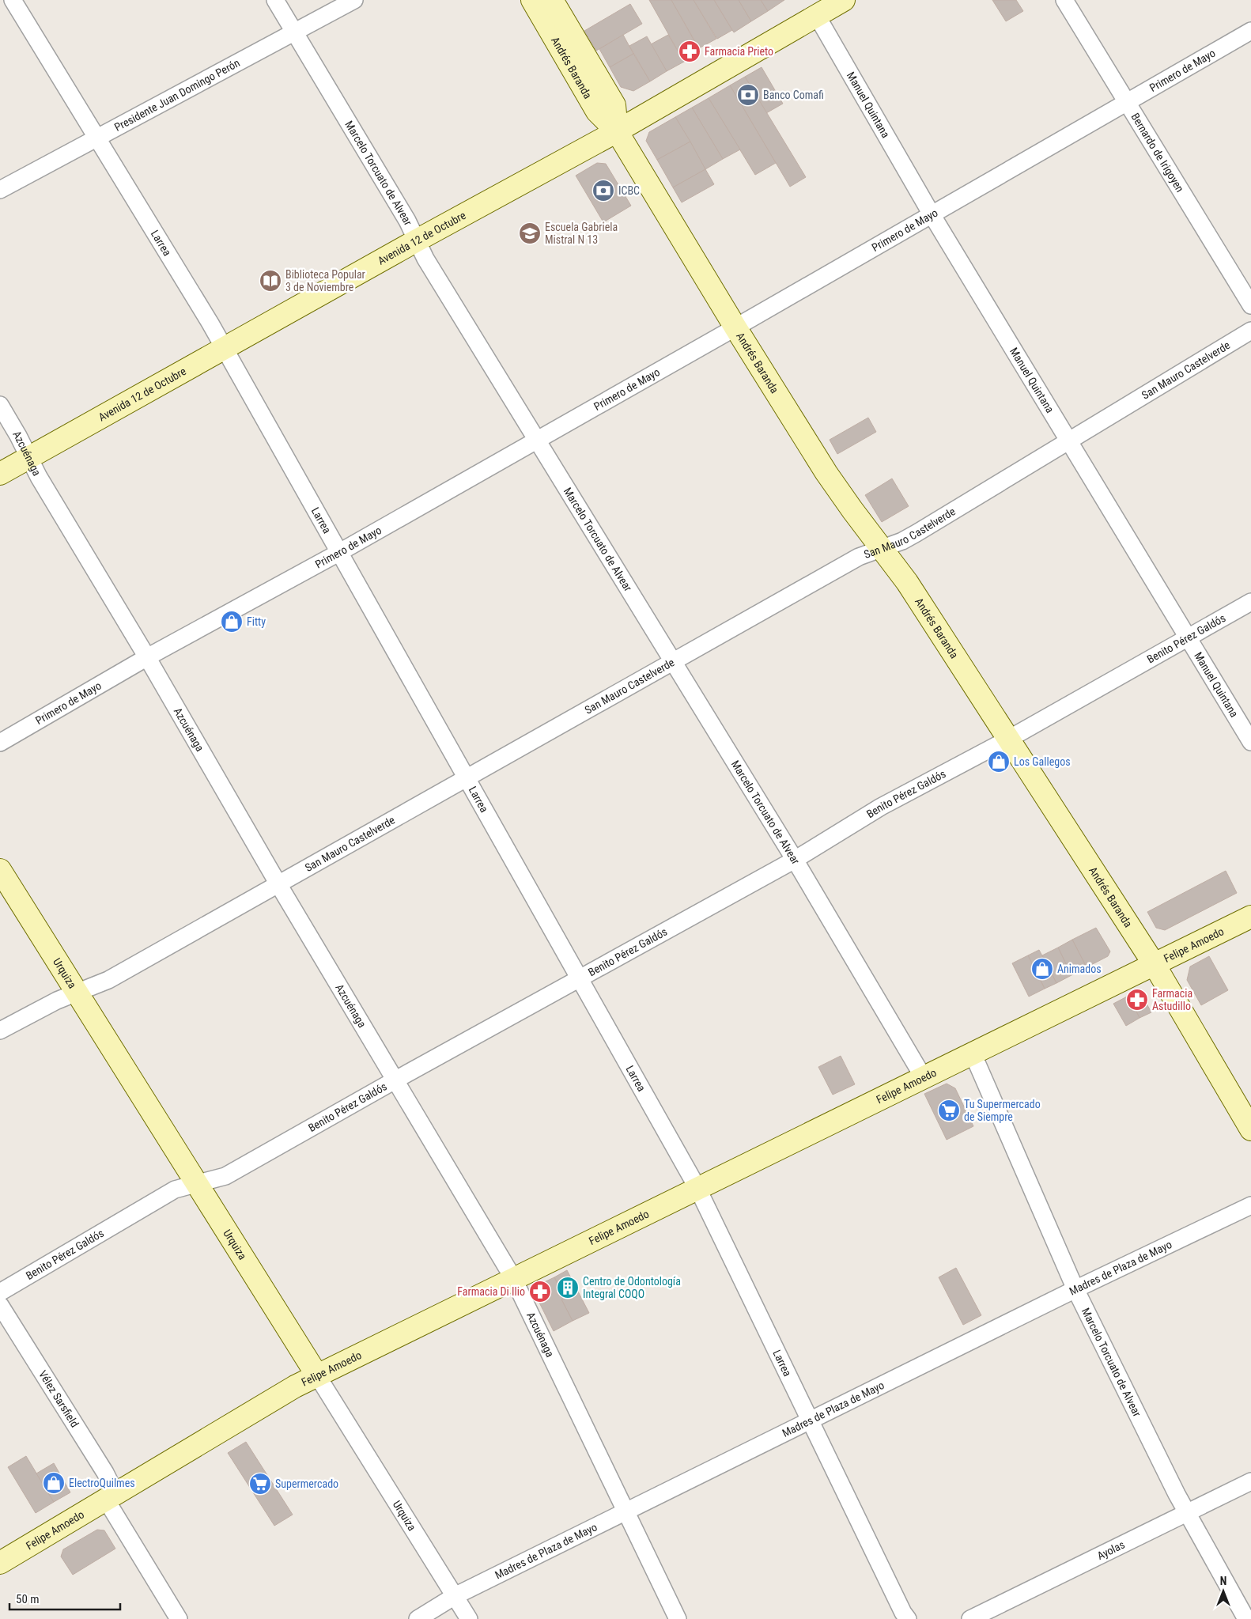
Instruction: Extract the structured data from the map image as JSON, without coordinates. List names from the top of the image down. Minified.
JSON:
{"streets":{"main road":["Andrés Baranda","Avenida 12 de Octubre","Felipe Amoedo","Urquiza"],"street":["Primero de Mayo","Presidente Juan Domingo Perón","Manuel Quintana","Bernardo de Irigoyen","Marcelo Torcuato de Alvear","Larrea","San Mauro Castelverde","Azcuénaga","Benito Pérez Galdós","Madres de Plaza de Mayo","Vélez Sarsfield","Ayolas"]},"crossings":[["Andrés Baranda","Primero de Mayo"],["Andrés Baranda","Avenida 12 de Octubre"],["Andrés Baranda","San Mauro Castelverde"],["Andrés Baranda","Benito Pérez Galdós"],["Andrés Baranda","Felipe Amoedo"],["Primero de Mayo","Manuel Quintana"],["Primero de Mayo","Bernardo de Irigoyen"],["Primero de Mayo","Marcelo Torcuato de Alvear"],["Primero de Mayo","Larrea"],["Primero de Mayo","Azcuénaga"],["Presidente Juan Domingo Perón","Marcelo Torcuato de Alvear"],["Presidente Juan Domingo Perón","Larrea"],["Manuel Quintana","Avenida 12 de Octubre"],["Manuel Quintana","San Mauro Castelverde"],["Manuel Quintana","Benito Pérez Galdós"],["Marcelo Torcuato de Alvear","Avenida 12 de Octubre"],["Marcelo Torcuato de Alvear","San Mauro Castelverde"],["Marcelo Torcuato de Alvear","Benito Pérez Galdós"],["Marcelo Torcuato de Alvear","Felipe Amoedo"],["Marcelo Torcuato de Alvear","Madres de Plaza de Mayo"],["Marcelo Torcuato de Alvear","Ayolas"],["Avenida 12 de Octubre","Larrea"],["Avenida 12 de Octubre","Azcuénaga"],["Larrea","San Mauro Castelverde"],["Larrea","Benito Pérez Galdós"],["Larrea","Felipe Amoedo"],["Larrea","Madres de Plaza de Mayo"],["San Mauro Castelverde","Azcuénaga"],["San Mauro Castelverde","Urquiza"],["Azcuénaga","Benito Pérez Galdós"],["Azcuénaga","Felipe Amoedo"],["Azcuénaga","Madres de Plaza de Mayo"],["Benito Pérez Galdós","Urquiza"],["Felipe Amoedo","Urquiza"],["Felipe Amoedo","Vélez Sarsfield"],["Urquiza","Madres de Plaza de Mayo"]],"places":{"pharmacy":["Farmacia Prieto","Farmacia Astudillo","Farmacia Di Ilio"],"bank":["Banco Comafi","ICBC"],"school or university":["Escuela Gabriela Mistral N 13"],"library":["Biblioteca Popular 3 de Noviembre"],"shop":["Fitty","Los Gallegos","Animados","ElectroQuilmes"],"supermarket":["Tu Supermercado de Siempre","Supermercado"],"building":["Centro de Odontología Integral COQO"]},"scale_bar":"50 m","north":"top"}
